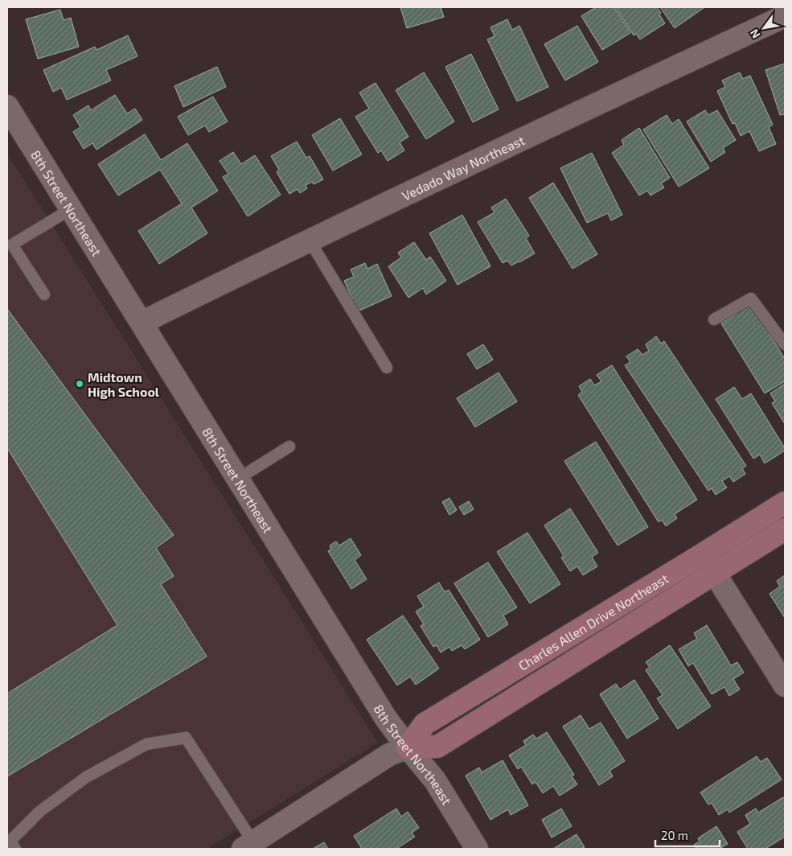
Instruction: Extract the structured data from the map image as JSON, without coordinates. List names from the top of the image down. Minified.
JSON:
{"streets":{"street":["Vedado Way Northeast","8th Street Northeast","Charles Allen Drive Northeast"]},"crossings":[["Vedado Way Northeast","8th Street Northeast"],["8th Street Northeast","Charles Allen Drive Northeast"]],"places":["Midtown High School"],"scale_bar":"20 m","north":"bottom left"}
